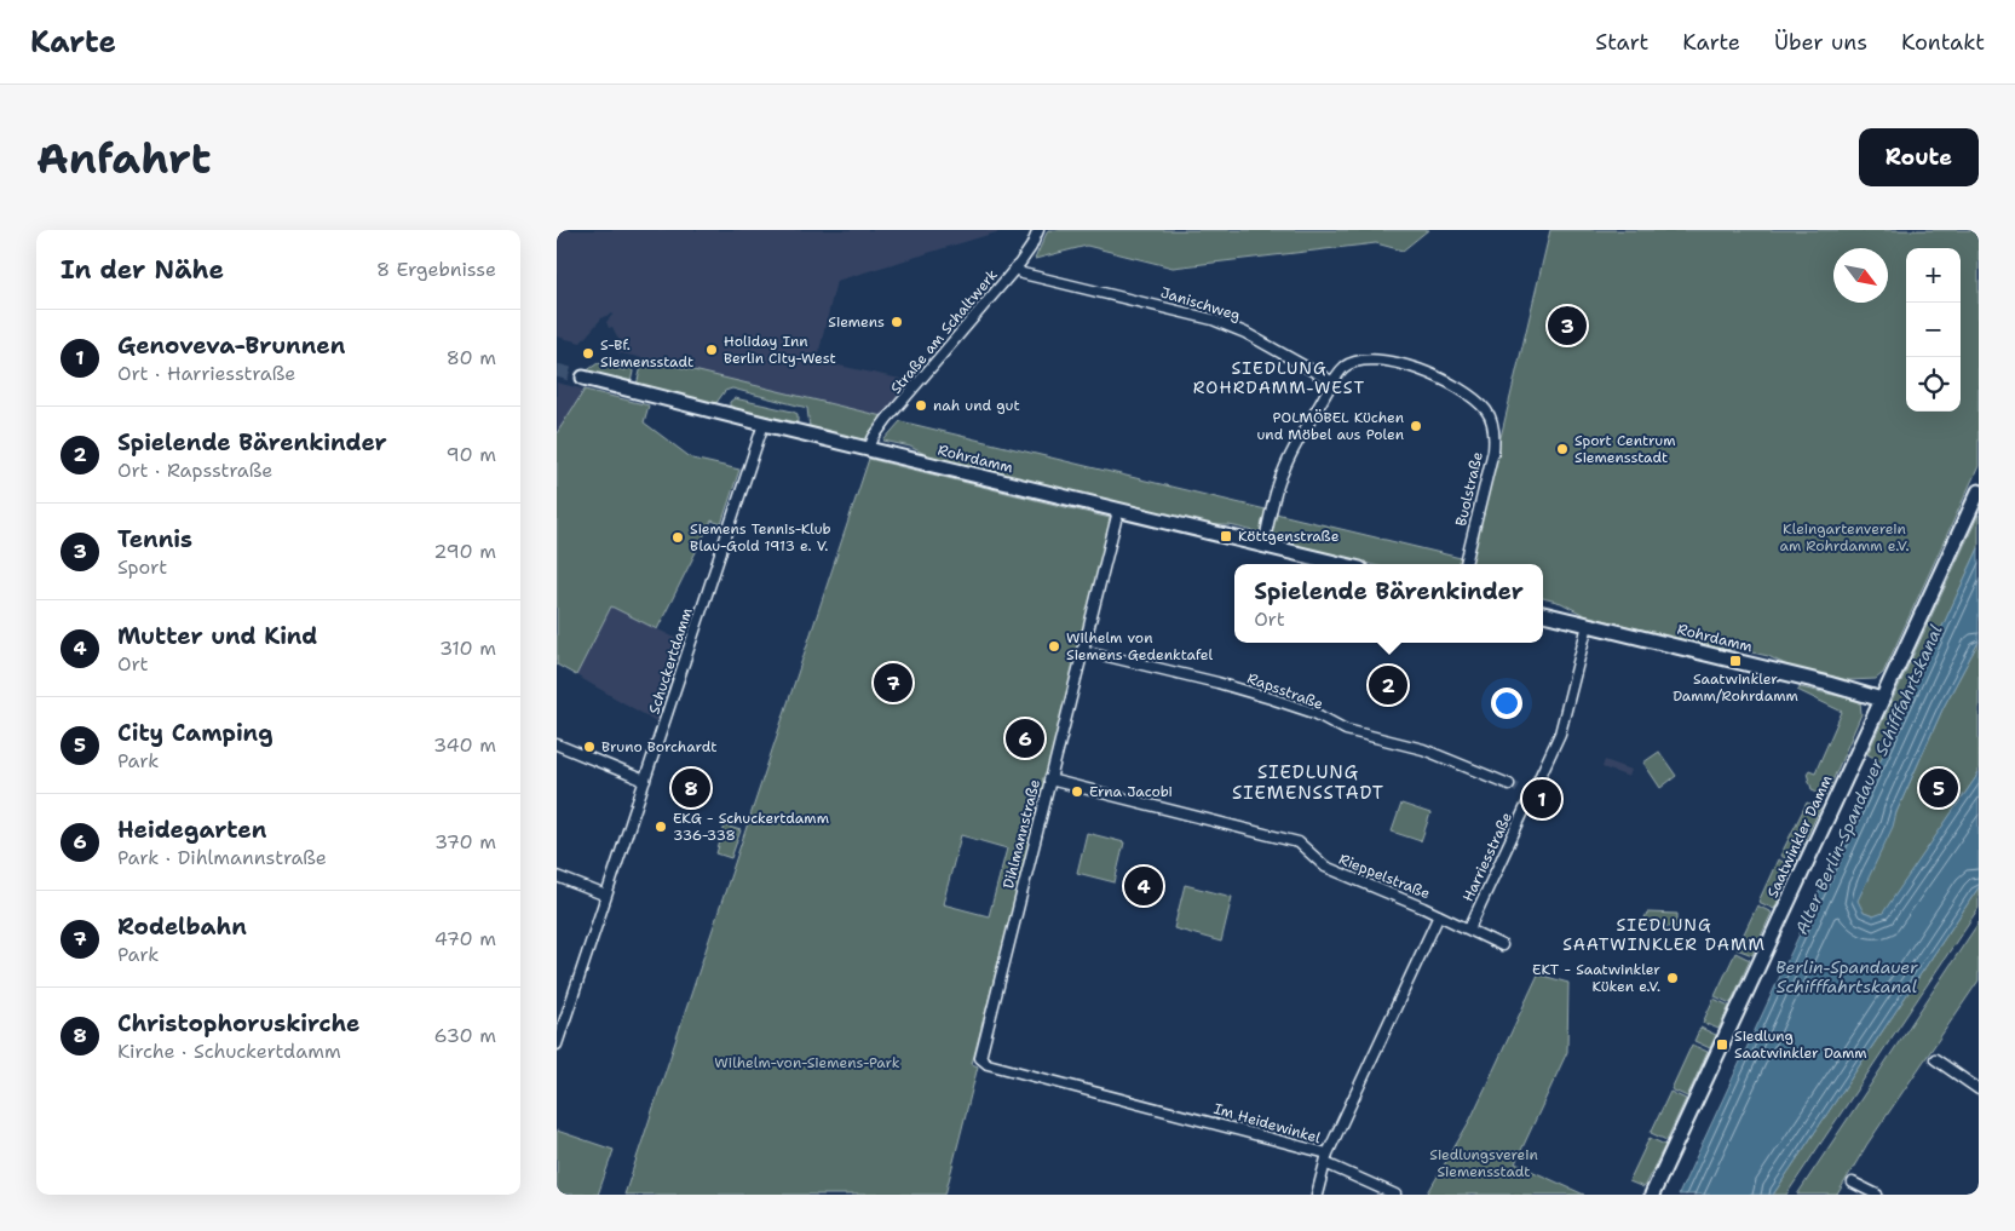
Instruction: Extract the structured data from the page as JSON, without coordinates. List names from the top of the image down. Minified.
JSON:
{"streets":{"main road":["Rohrdamm","Saatwinkler Damm"],"street":["Janischweg","Straße am Schaltwerk","Buolstraße","Schuckertdamm","Rapsstraße","Dihlmannstraße","Harriesstraße","Rieppelstraße","Im Heidewinkel"]},"crossings":[["Janischweg","Straße am Schaltwerk"],["Janischweg","Buolstraße"],["Straße am Schaltwerk","Rohrdamm"],["Rohrdamm","Schuckertdamm"],["Rohrdamm","Dihlmannstraße"],["Rohrdamm","Saatwinkler Damm"],["Rohrdamm","Harriesstraße"],["Rapsstraße","Dihlmannstraße"],["Dihlmannstraße","Rieppelstraße"],["Dihlmannstraße","Im Heidewinkel"],["Harriesstraße","Rieppelstraße"],["Rieppelstraße","Im Heidewinkel"]],"districts":["SIEDLUNG ROHRDAMM-WEST","SIEDLUNG SIEMENSSTADT","SIEDLUNG SAATWINKLER DAMM"],"water":["Alter Berlin-Spandauer Schifffahrtskanal","Berlin-Spandauer Schifffahrtskanal"],"parks":["Kleingartenverein am Rohrdamm e.V.","Wilhelm-von-Siemens-Park","Siedlungsverein Siemensstadt"],"places":{"other":["Siemens","Holiday Inn Berlin City-West","S-Bf. Siemensstadt","nah und gut","POLMÖBEL Küchen und Möbel aus Polen","Sport Centrum Siemensstadt","Siemens Tennis-Klub Blau-Gold 1913 e. V.","Wilhelm von Siemens Gedenktafel","Bruno Borchardt","Erna Jacobi","EKG - Schuckertdamm 336-338","EKT - Saatwinkler Küken e.V."],"transit":["Köttgenstraße","Saatwinkler Damm/Rohrdamm","Siedlung Saatwinkler Damm"]},"north":"bottom right","page":{"header":"Karte","nav":["Start","Karte","Über uns","Kontakt"],"buttons":"Route","title":"Anfahrt","heading":["In der Nähe","8 Ergebnisse"],"map_buttons":["+","−"],"pins":["3","7","2","6","5","8","1","4"],"list":[{"mark":"1","name":"Genoveva-Brunnen","note":"Ort · Harriesstraße","value":"80 m"},{"mark":"2","name":"Spielende Bärenkinder","note":"Ort · Rapsstraße","value":"90 m"},{"mark":"3","name":"Tennis","note":"Sport","value":"290 m"},{"mark":"4","name":"Mutter und Kind","note":"Ort","value":"310 m"},{"mark":"5","name":"City Camping","note":"Park","value":"340 m"},{"mark":"6","name":"Heidegarten","note":"Park · Dihlmannstraße","value":"370 m"},{"mark":"7","name":"Rodelbahn","note":"Park","value":"470 m"},{"mark":"8","name":"Christophoruskirche","note":"Kirche · Schuckertdamm","value":"630 m"}],"popup":["Spielende Bärenkinder","Ort"]}}
